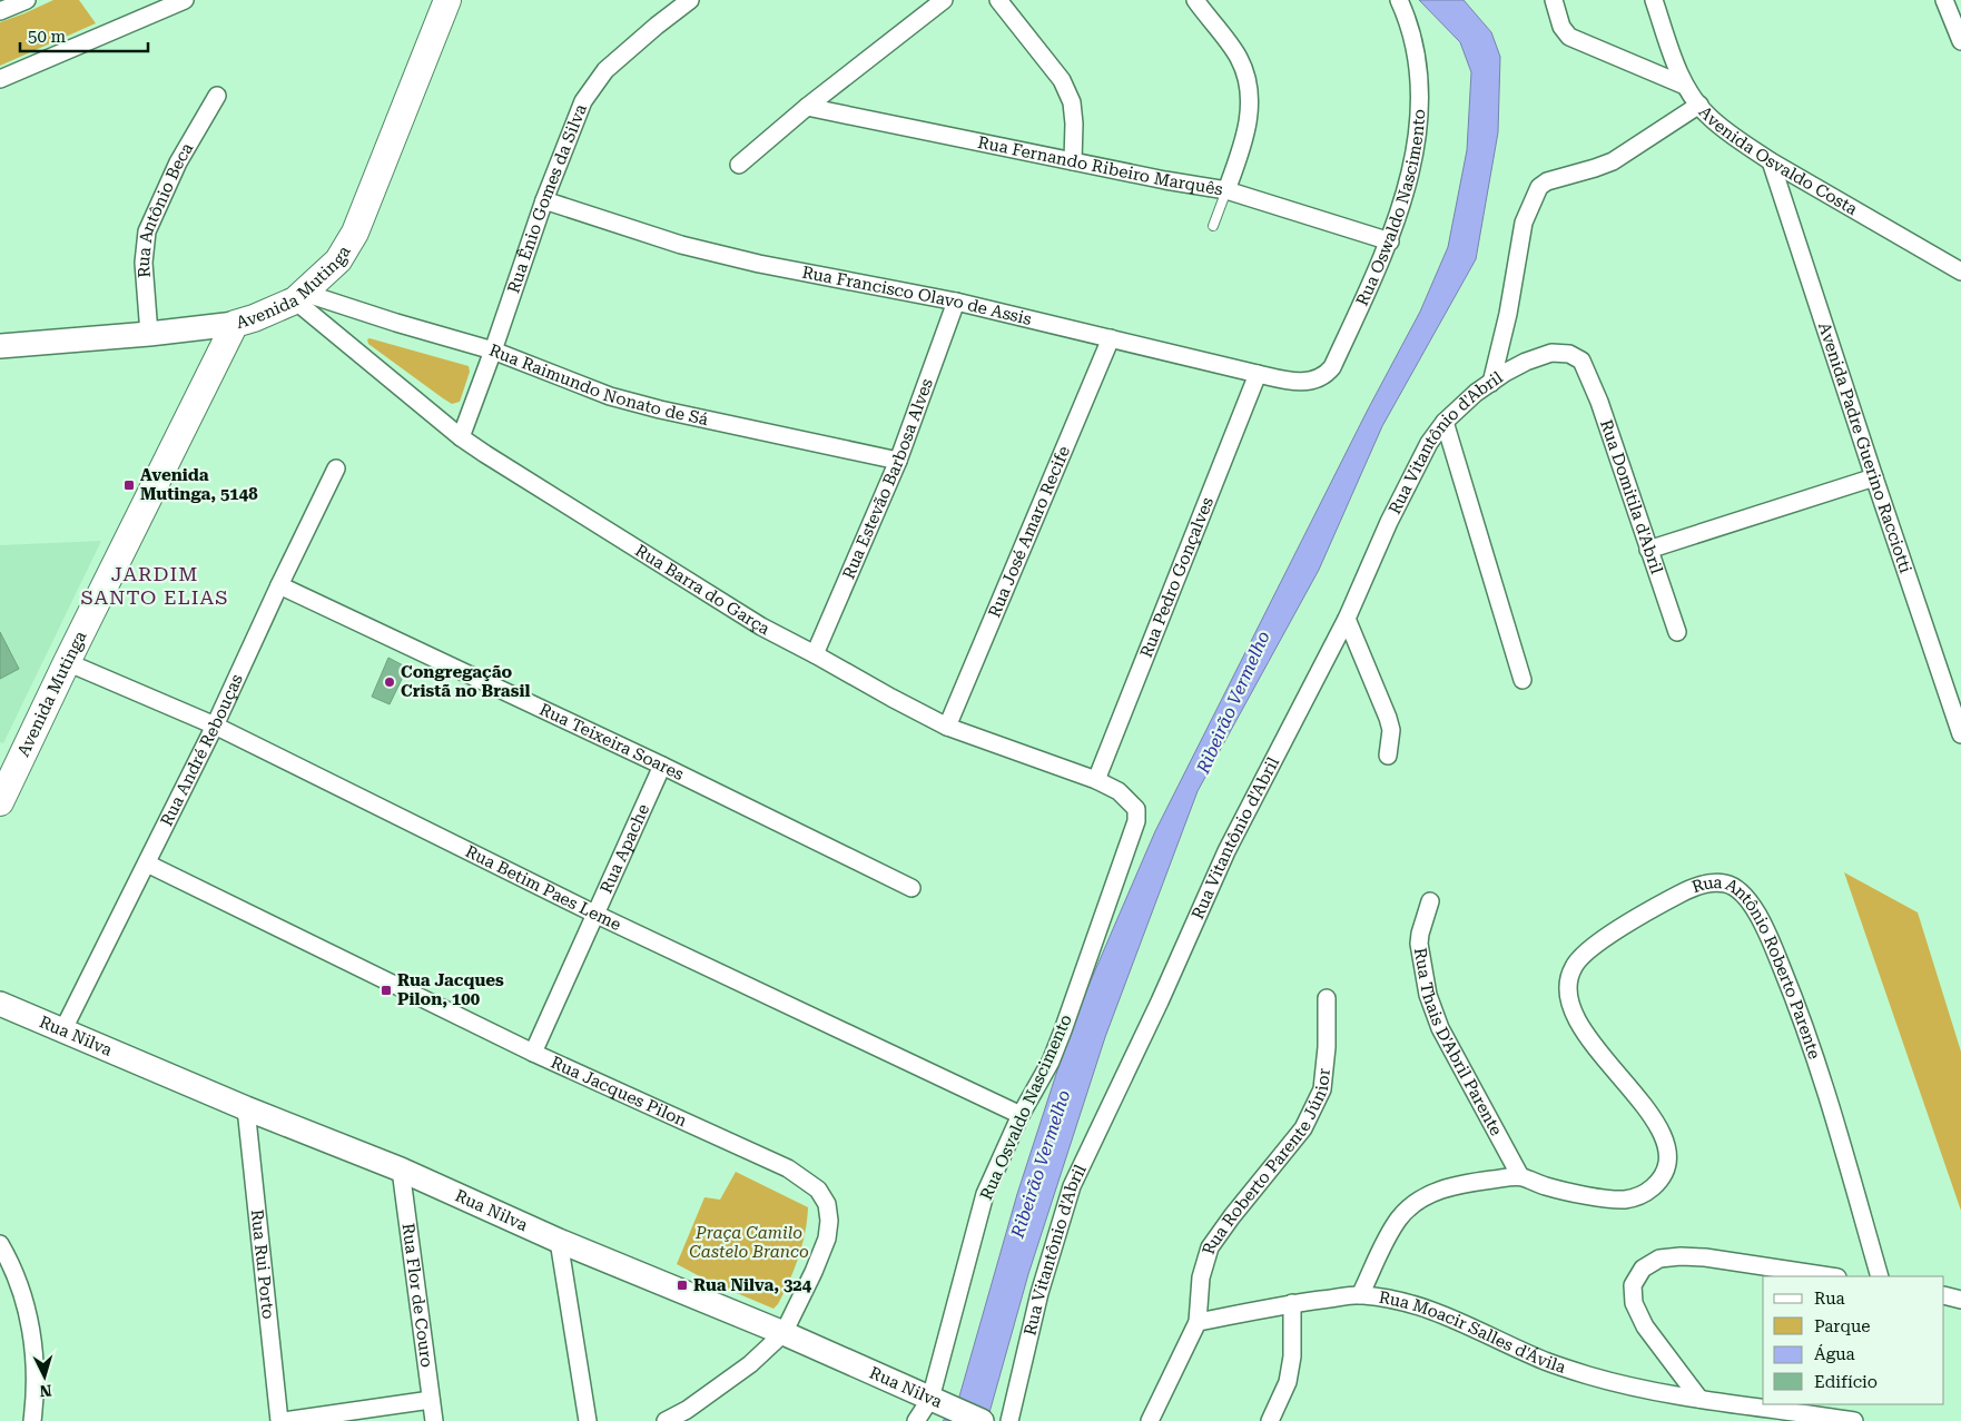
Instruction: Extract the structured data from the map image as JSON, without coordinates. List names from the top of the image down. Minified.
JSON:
{"streets":{"main road":["Avenida Mutinga"],"street":["Avenida Osvaldo Costa","Rua Fernando Ribeiro Marquês","Rua Ênio Gomes da Silva","Rua Oswaldo Nascimento","Rua Antônio Beca","Rua Francisco Olavo de Assis","Rua Raimundo Nonato de Sá","Rua Vitantônio d'Abril","Avenida Padre Guerino Racciotti","Rua Estevão Barbosa Alves","Rua Domitila d'Abril","Rua José Amaro Recife","Rua Pedro Gonçalves","Rua Barra do Garça","Rua Teixeira Soares","Rua André Rebouças","Rua Apache","Rua Betim Paes Leme","Rua Antônio Roberto Parente","Rua Nilva","Rua Thais D'Abril Parente","Rua Jacques Pilon","Rua Osvaldo Nascimento","Rua Roberto Parente Júnior","Rua Rui Porto","Rua Flor de Couro","Rua Moacir Salles d'Ávila"]},"crossings":[["Avenida Osvaldo Costa","Avenida Padre Guerino Racciotti"],["Rua Fernando Ribeiro Marquês","Rua Oswaldo Nascimento"],["Rua Ênio Gomes da Silva","Rua Francisco Olavo de Assis"],["Rua Ênio Gomes da Silva","Rua Raimundo Nonato de Sá"],["Rua Ênio Gomes da Silva","Rua Barra do Garça"],["Rua Oswaldo Nascimento","Rua Francisco Olavo de Assis"],["Avenida Mutinga","Rua Raimundo Nonato de Sá"],["Avenida Mutinga","Rua Barra do Garça"],["Avenida Mutinga","Rua Betim Paes Leme"],["Rua Francisco Olavo de Assis","Rua Estevão Barbosa Alves"],["Rua Francisco Olavo de Assis","Rua José Amaro Recife"],["Rua Francisco Olavo de Assis","Rua Pedro Gonçalves"],["Rua Raimundo Nonato de Sá","Rua Estevão Barbosa Alves"],["Rua Raimundo Nonato de Sá","Rua Barra do Garça"],["Rua Vitantônio d'Abril","Rua Domitila d'Abril"],["Rua Estevão Barbosa Alves","Rua Barra do Garça"],["Rua José Amaro Recife","Rua Barra do Garça"],["Rua Pedro Gonçalves","Rua Barra do Garça"],["Rua Barra do Garça","Rua Osvaldo Nascimento"],["Rua Teixeira Soares","Rua André Rebouças"],["Rua Teixeira Soares","Rua Apache"],["Rua André Rebouças","Rua Betim Paes Leme"],["Rua André Rebouças","Rua Nilva"],["Rua André Rebouças","Rua Jacques Pilon"],["Rua Apache","Rua Betim Paes Leme"],["Rua Apache","Rua Jacques Pilon"],["Rua Betim Paes Leme","Rua Osvaldo Nascimento"],["Rua Antônio Roberto Parente","Rua Thais D'Abril Parente"],["Rua Antônio Roberto Parente","Rua Moacir Salles d'Ávila"],["Rua Nilva","Rua Jacques Pilon"],["Rua Nilva","Rua Osvaldo Nascimento"],["Rua Nilva","Rua Rui Porto"],["Rua Nilva","Rua Flor de Couro"],["Rua Roberto Parente Júnior","Rua Moacir Salles d'Ávila"]],"districts":["JARDIM SANTO ELIAS"],"water":["Ribeirão Vermelho"],"parks":["Praça Camilo Castelo Branco"],"places":{"transit":["Avenida Mutinga, 5148","Rua Jacques Pilon, 100","Rua Nilva, 324"],"other":["Congregação Cristã no Brasil"]},"legend":["Rua","Parque","Água","Edifício"],"scale_bar":"50 m","north":"bottom"}
